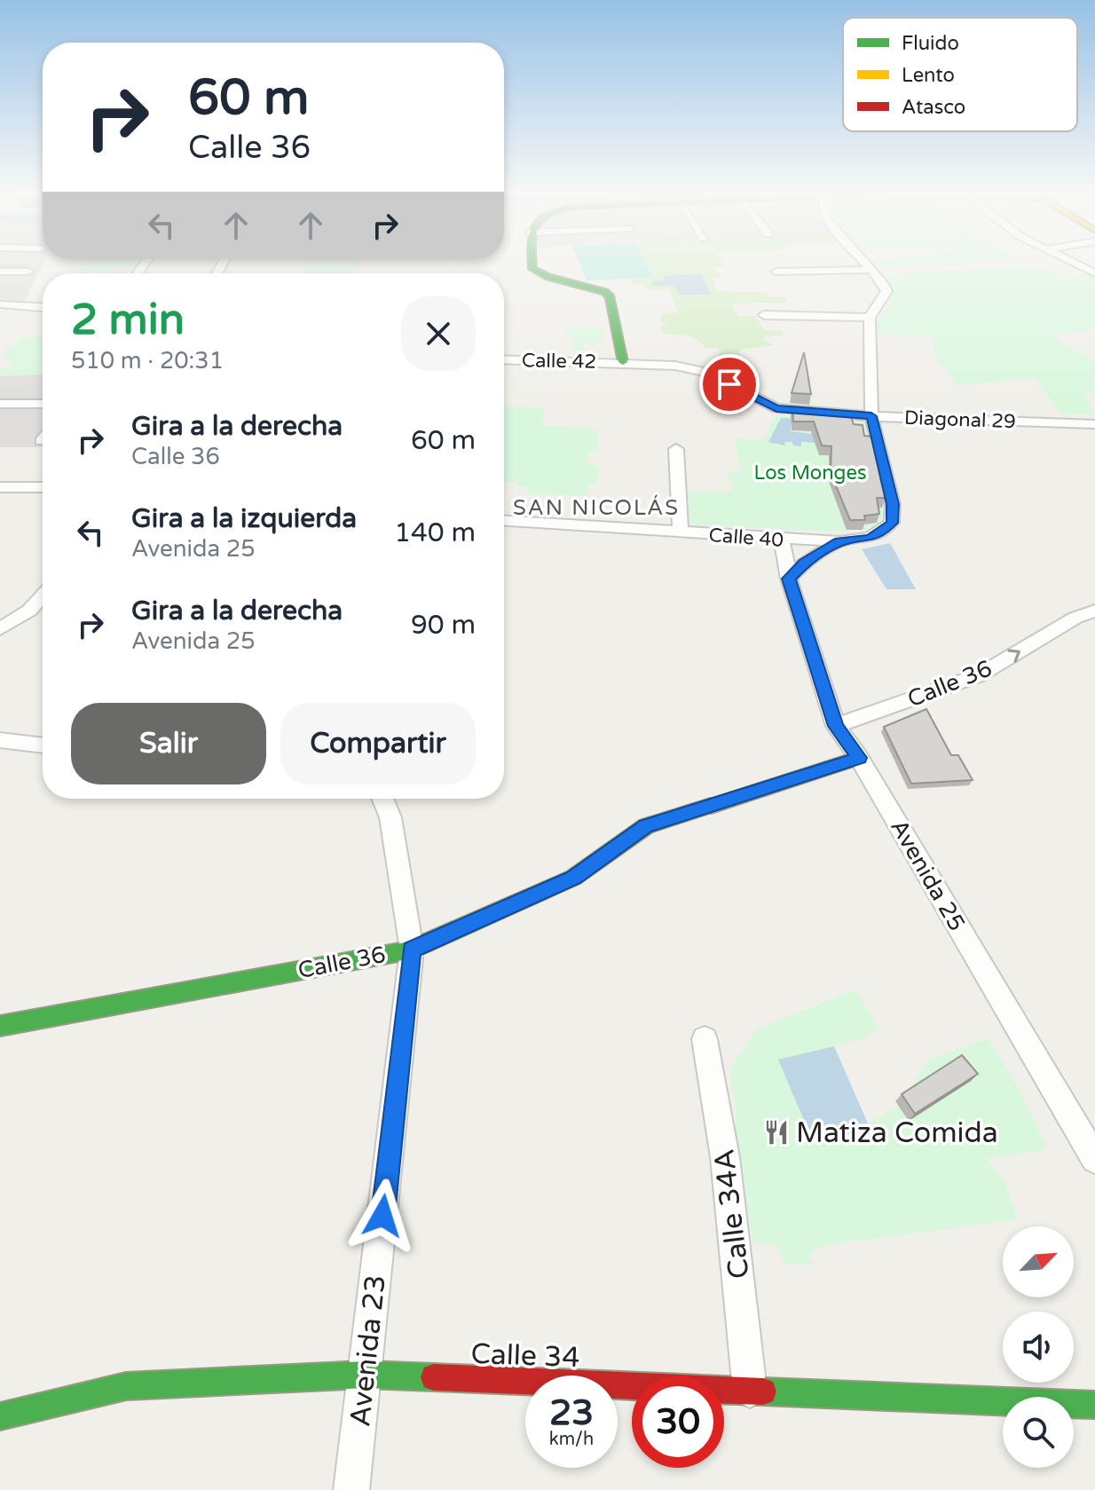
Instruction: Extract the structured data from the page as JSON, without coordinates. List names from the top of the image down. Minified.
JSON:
{"streets":{"street":["Calle 42","Diagonal 29","Calle 40","Calle 36","Avenida 25","Calle 34A","Avenida 23","Calle 34"]},"crossings":[["Calle 42","Diagonal 29"],["Diagonal 29","Calle 40"],["Calle 40","Avenida 25"],["Calle 36","Avenida 25"],["Calle 36","Avenida 23"],["Calle 34A","Calle 34"],["Avenida 23","Calle 34"]],"districts":["SAN NICOLÁS"],"parks":["Los Monges"],"places":{"restaurant":["Matiza Comida"]},"legend":["Fluido","Lento","Atasco"],"north":"top right","page":{"turn":["60 m","Calle 36"],"heading":["2 min","510 m · 20:31"],"list":[{"name":"Gira a la derecha","note":"Calle 36","value":"60 m"},{"name":"Gira a la izquierda","note":"Avenida 25","value":"140 m"},{"name":"Gira a la derecha","note":"Avenida 25","value":"90 m"}],"buttons":["Salir","Compartir"],"speed":"23 km/h","limit":"30"}}
